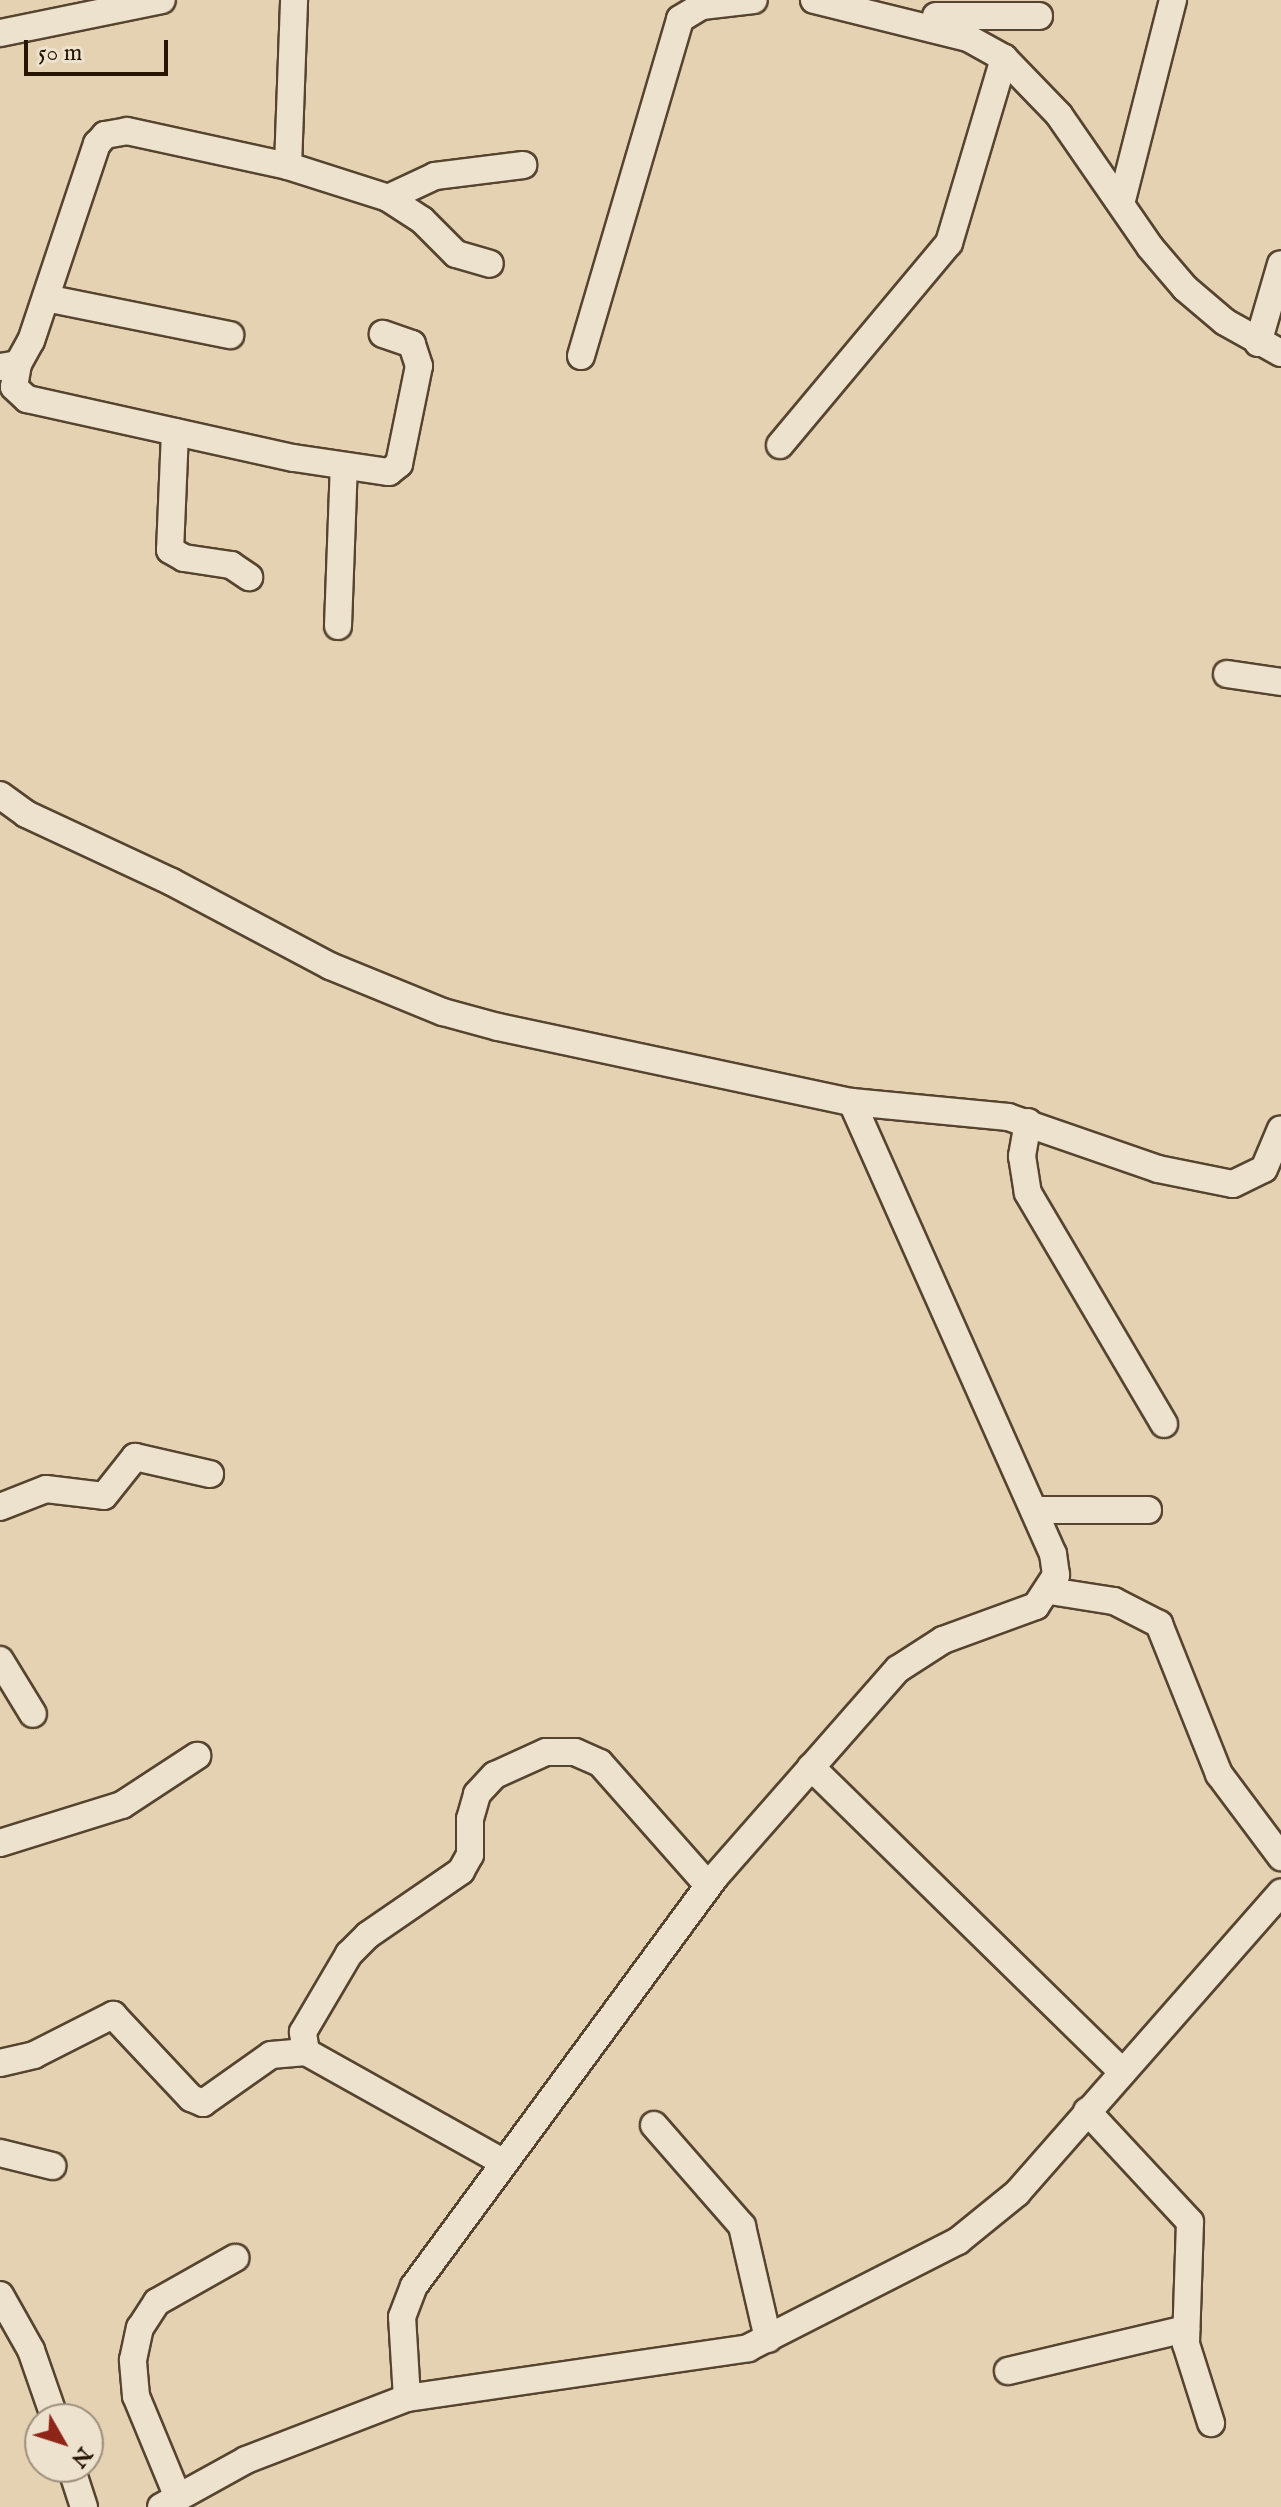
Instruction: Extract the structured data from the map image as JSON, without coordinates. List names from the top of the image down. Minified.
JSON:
{"scale_bar":"50 m","north":"bottom right"}
